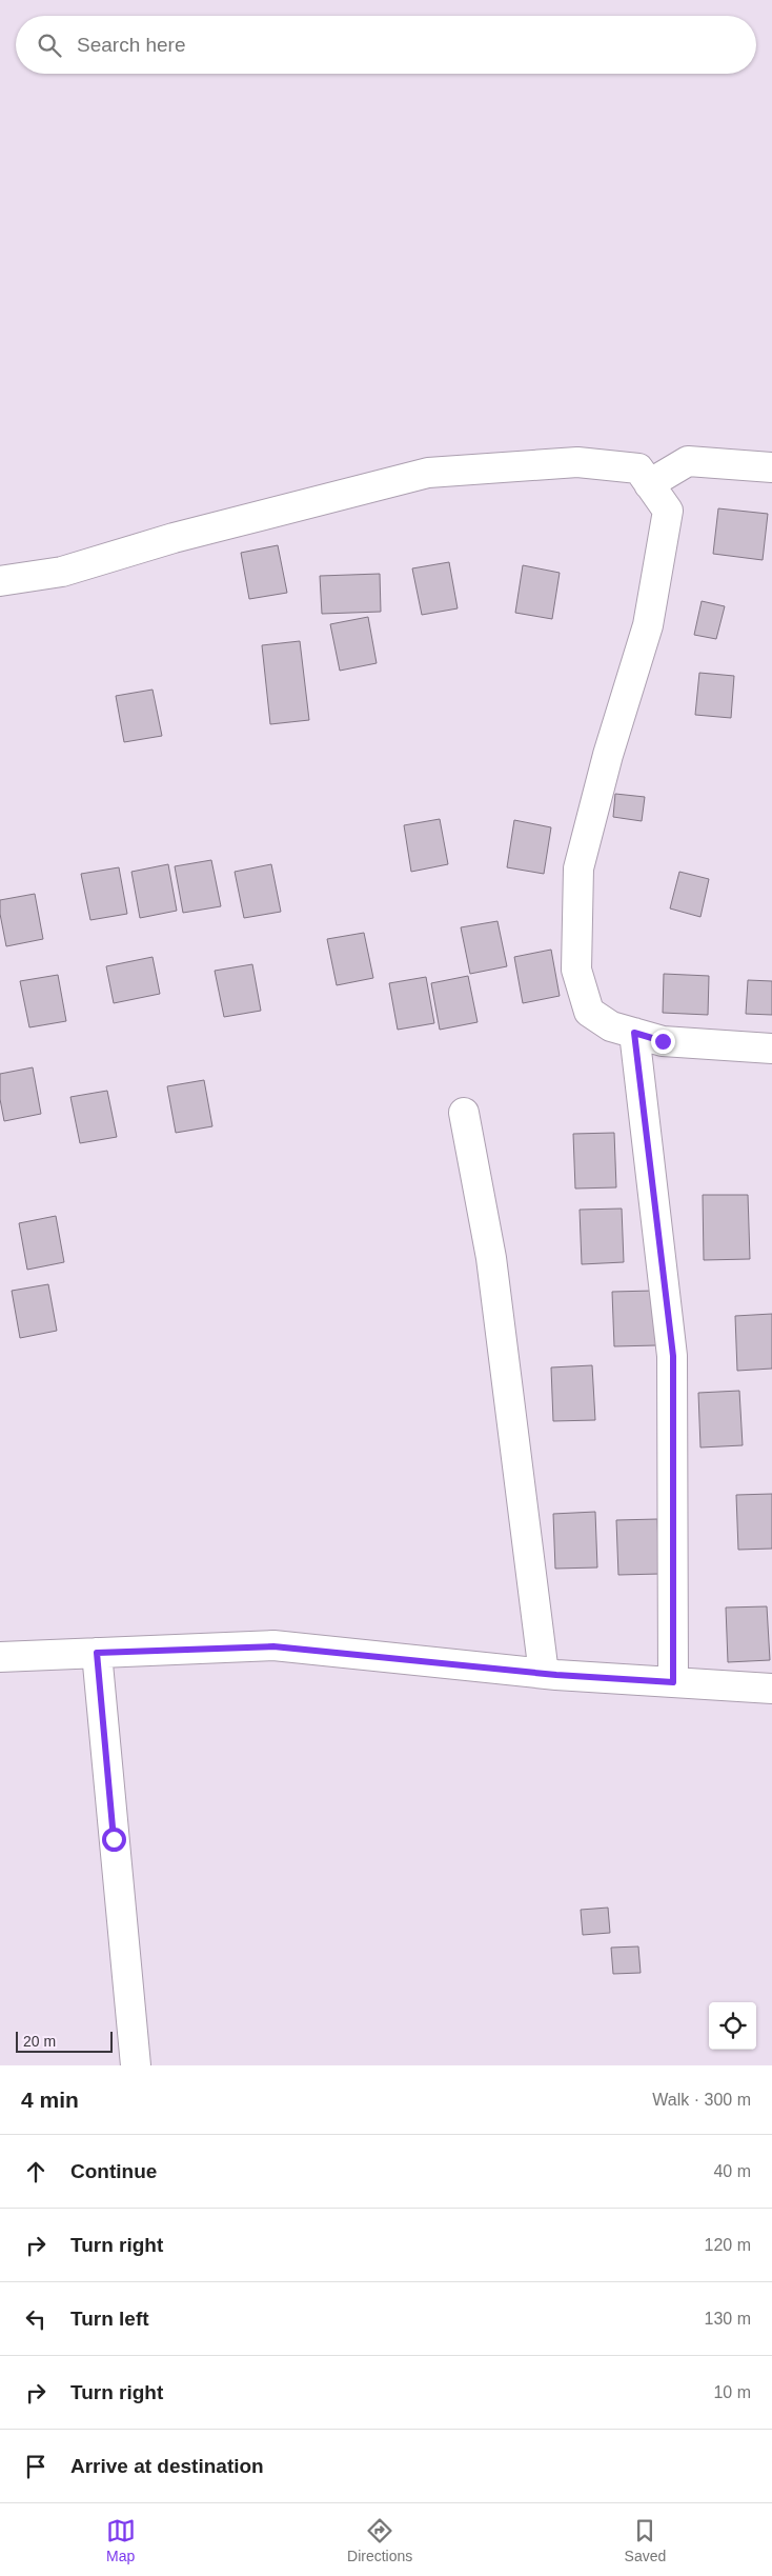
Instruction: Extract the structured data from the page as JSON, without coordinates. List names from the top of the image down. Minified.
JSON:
{"scale_bar":"20 m","page":{"search":"Search here","scale":"20 m","heading":["4 min","Walk · 300 m"],"list":[["Continue","40 m"],["Turn right","120 m"],["Turn left","130 m"],["Turn right","10 m"],"Arrive at destination"],"nav":["Map","Directions","Saved"]}}
